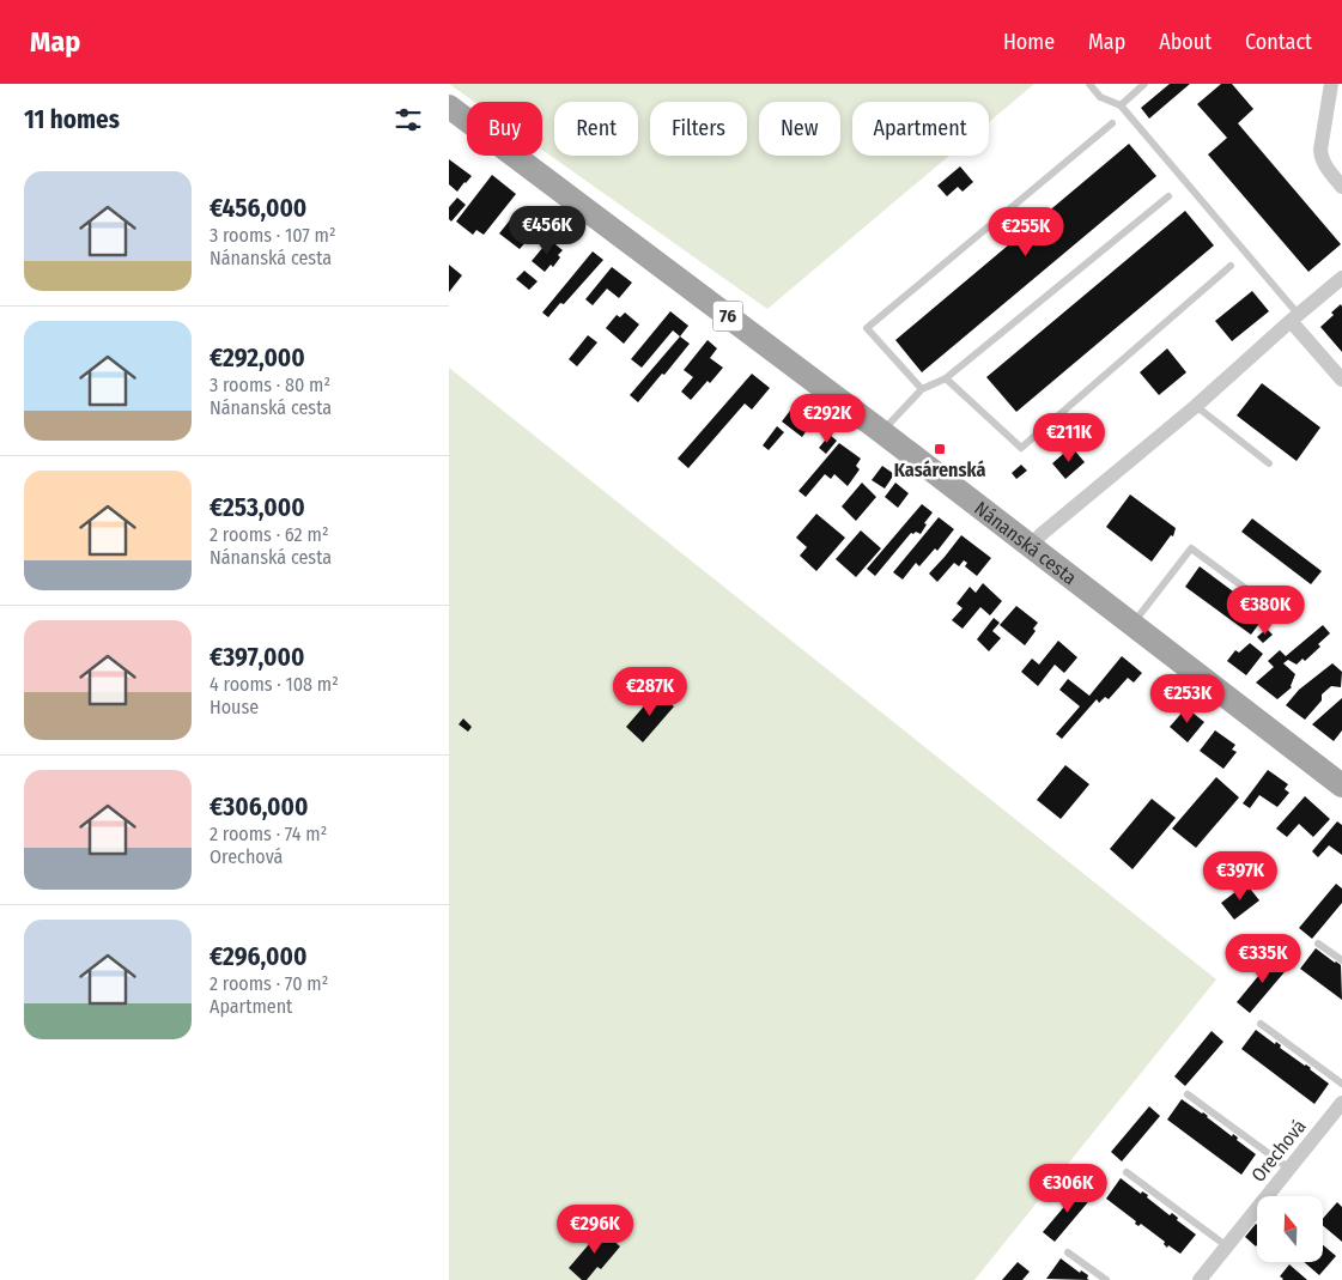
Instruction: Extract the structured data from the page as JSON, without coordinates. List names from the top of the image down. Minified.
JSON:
{"streets":{"main road":["76","Nánanská cesta"],"street":["Orechová"]},"places":{"transit":["Kasárenská"]},"north":"top","page":{"header":"Map","nav":["Home","Map","About","Contact"],"heading":"11 homes","chip":["Buy","Rent","Filters","New","Apartment"],"list":[{"name":"€456,000","note":"3 rooms · 107 m² · Nánanská cesta"},{"name":"€292,000","note":"3 rooms · 80 m² · Nánanská cesta"},{"name":"€253,000","note":"2 rooms · 62 m² · Nánanská cesta"},{"name":"€397,000","note":"4 rooms · 108 m² · House"},{"name":"€306,000","note":"2 rooms · 74 m² · Orechová"},{"name":"€296,000","note":"2 rooms · 70 m² · Apartment"}],"price":["€456K","€255K","€292K","€211K","€380K","€287K","€253K","€397K","€335K","€306K","€296K"]}}
